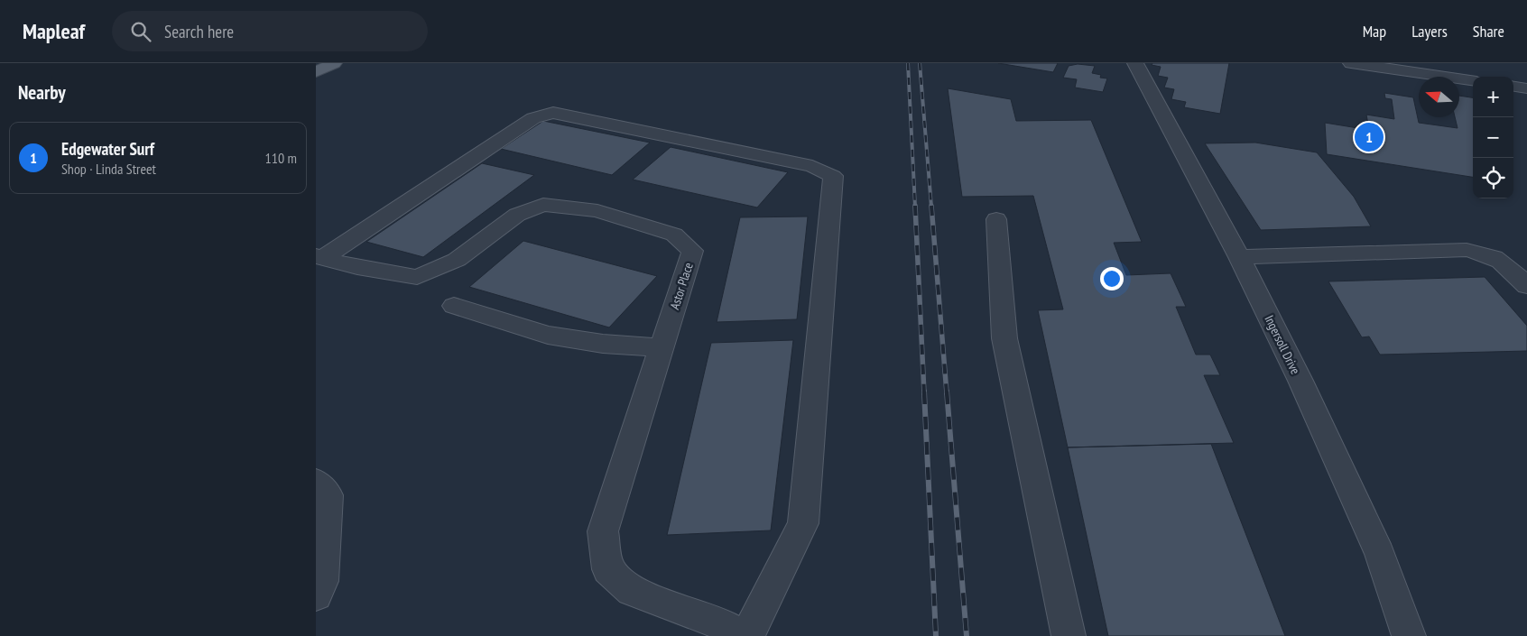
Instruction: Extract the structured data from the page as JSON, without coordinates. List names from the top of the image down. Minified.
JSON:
{"streets":{"street":["Astor Place","Ingersoll Drive"]},"north":"left","page":{"header":"Mapleaf","search":"Search here","nav":["Map","Layers","Share"],"heading":"Nearby","map_buttons":["+","−"],"pins":"1","list":[{"mark":"1","name":"Edgewater Surf","note":"Shop · Linda Street","value":"110 m"}]}}
